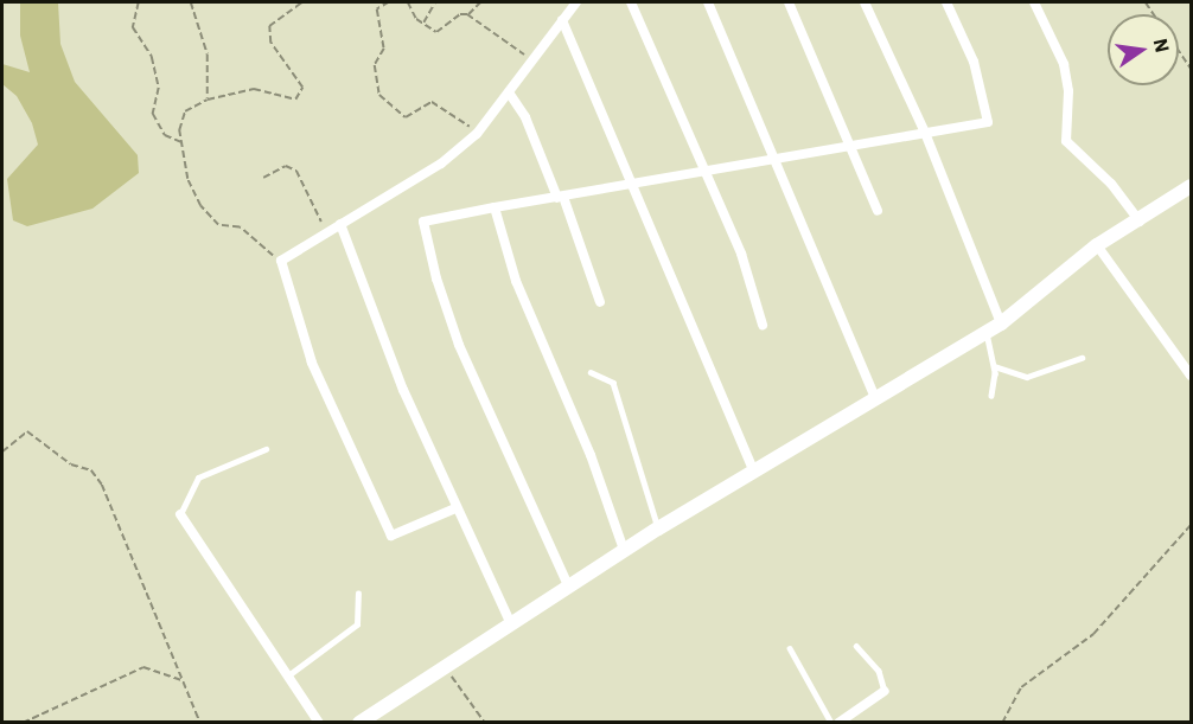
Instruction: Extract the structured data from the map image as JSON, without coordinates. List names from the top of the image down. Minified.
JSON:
{"north":"right"}
